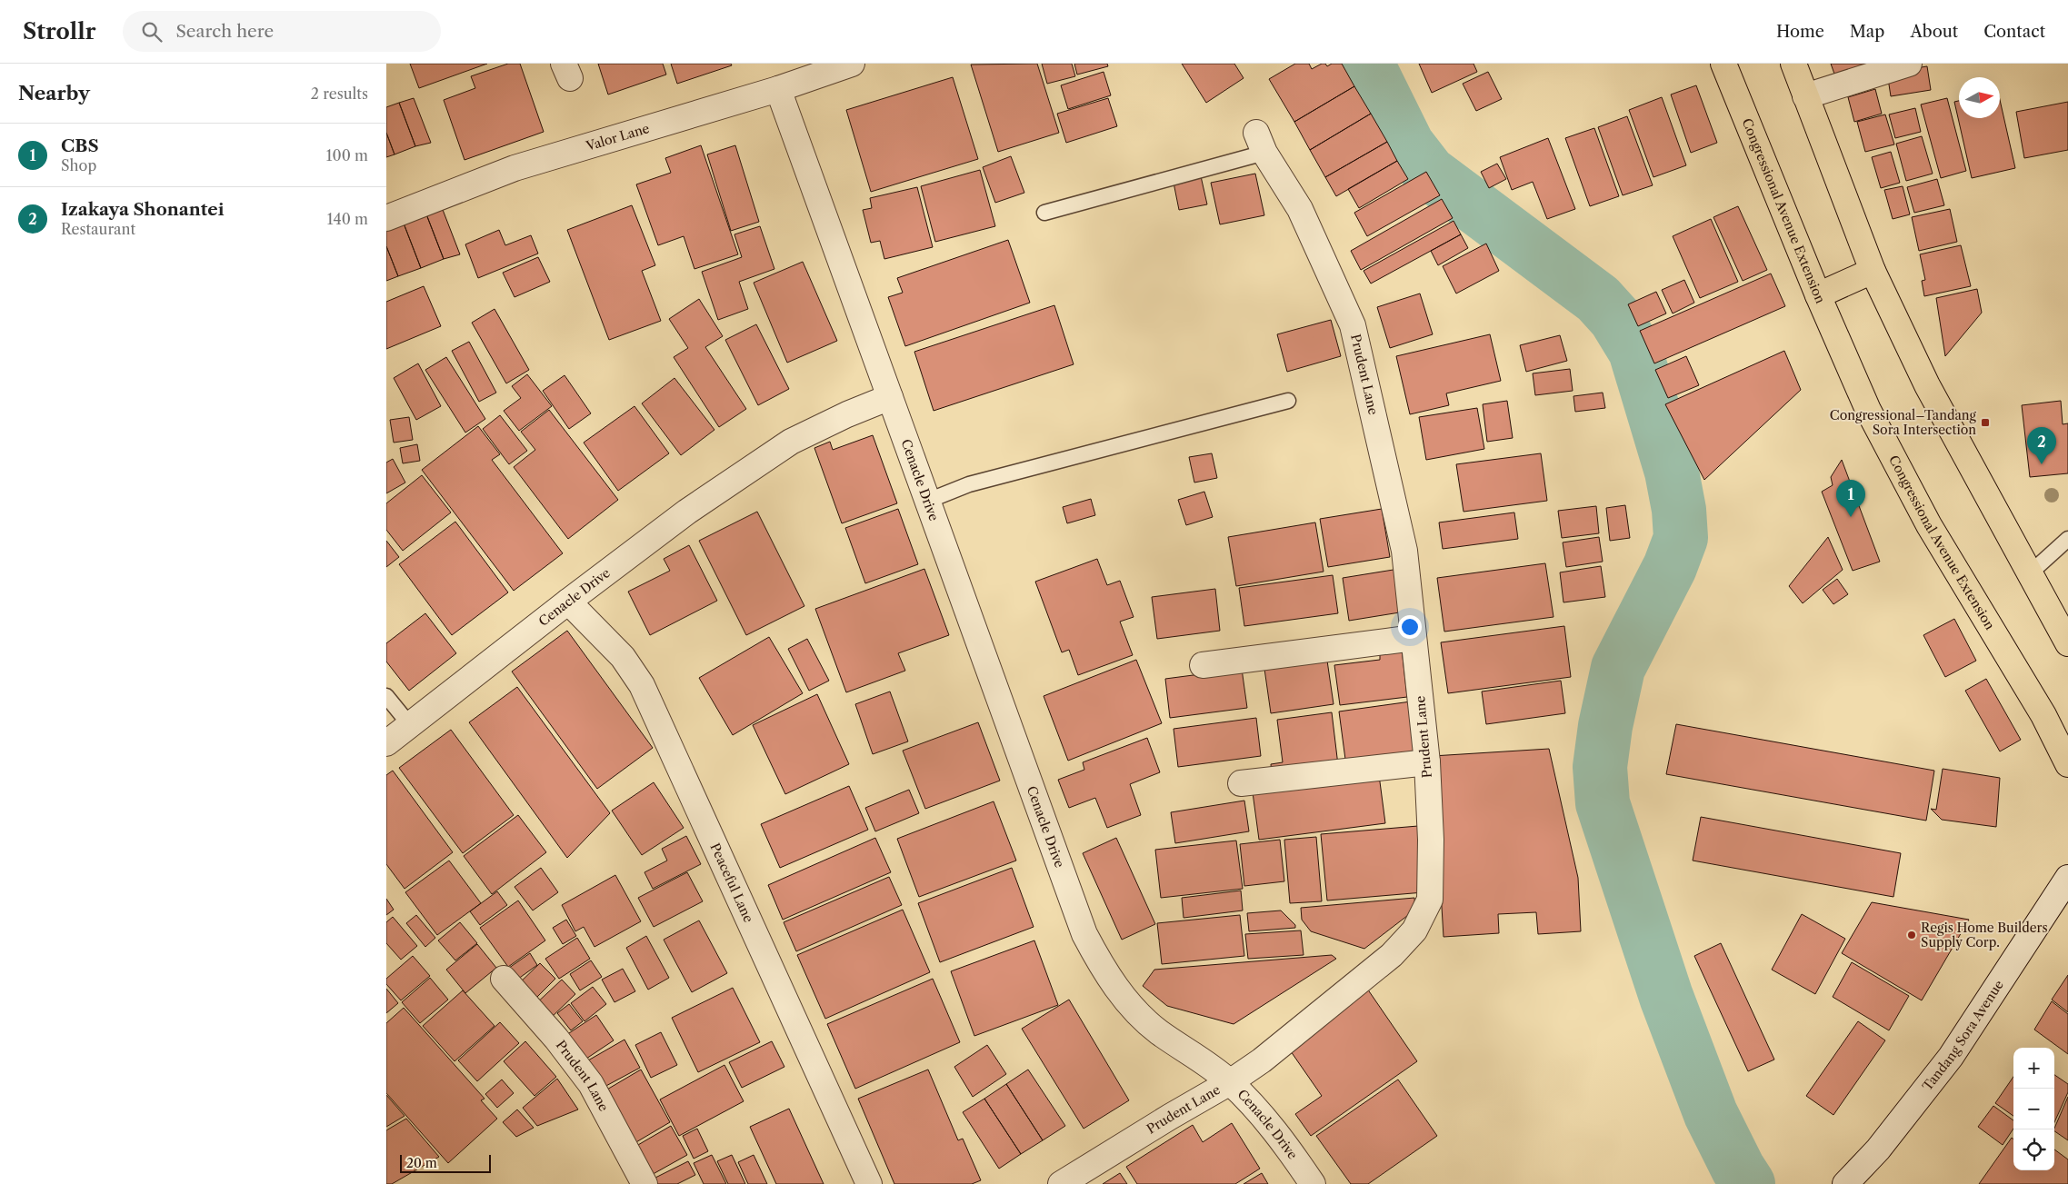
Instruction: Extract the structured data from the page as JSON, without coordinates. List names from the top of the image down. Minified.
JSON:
{"streets":{"main road":["Congressional Avenue Extension"],"street":["Valor Lane","Prudent Lane","Cenacle Drive","Peaceful Lane","Tandang Sora Avenue"]},"crossings":[["Valor Lane","Cenacle Drive"],["Prudent Lane","Cenacle Drive"],["Cenacle Drive","Peaceful Lane"]],"places":{"transit":["Congressional–Tandang Sora Intersection"],"other":["Regis Home Builders Supply Corp."]},"scale_bar":"20 m","north":"right","page":{"header":"Strollr","search":"Search here","nav":["Home","Map","About","Contact"],"heading":["Nearby","2 results"],"list":[{"mark":"1","name":"CBS","note":"Shop","value":"100 m"},{"mark":"2","name":"Izakaya Shonantei","note":"Restaurant","value":"140 m"}],"pins":["2","1"],"map_buttons":["+","−"],"scale":"20 m"}}
